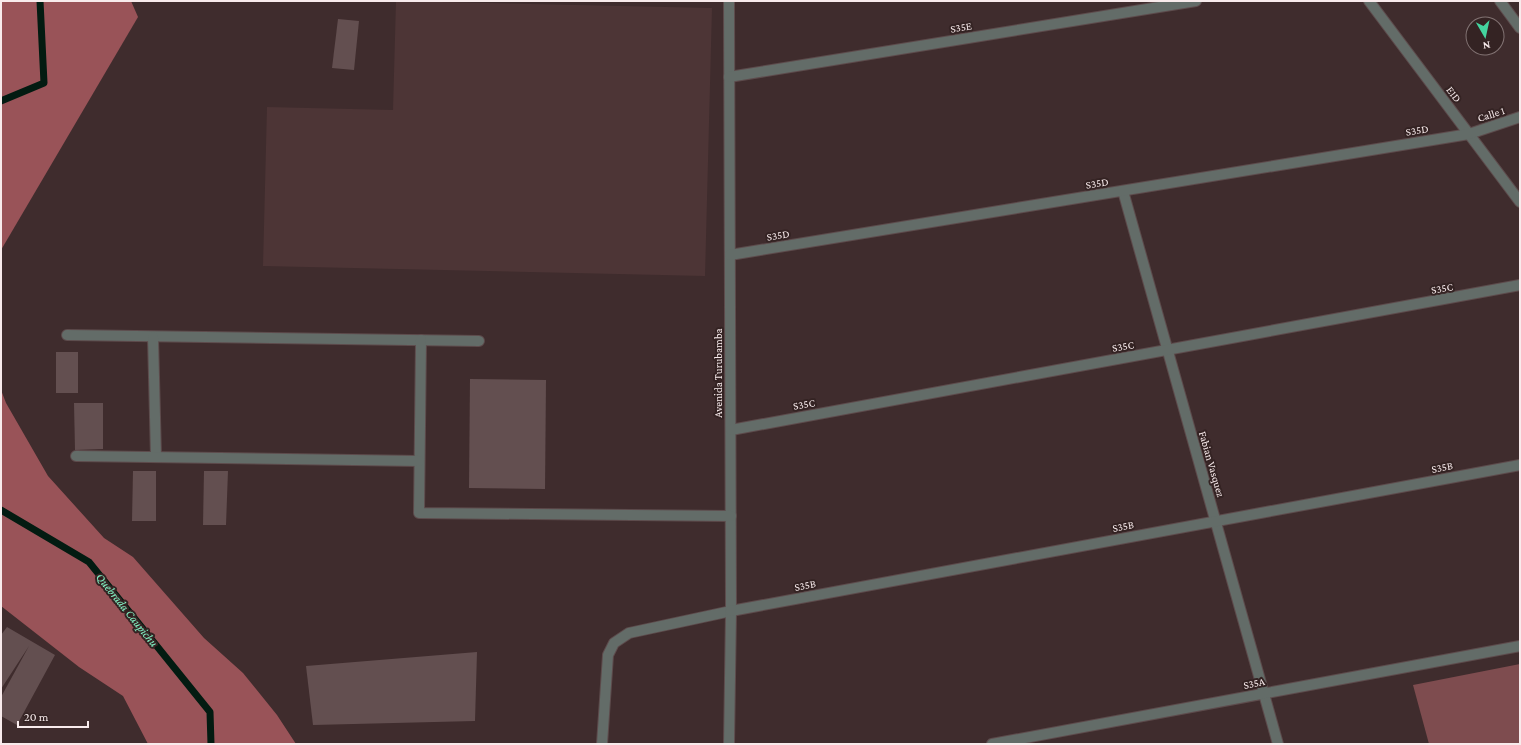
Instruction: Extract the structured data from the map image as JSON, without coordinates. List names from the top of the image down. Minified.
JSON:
{"streets":{"street":["S35E","E1D","Calle 1","S35D","S35C","Avenida Turubamba","Fabian Vasquez","S35B","S35A"]},"crossings":[["S35E","Avenida Turubamba"],["E1D","Calle 1"],["E1D","S35D"],["Calle 1","S35D"],["S35D","Avenida Turubamba"],["S35D","Fabian Vasquez"],["S35C","Avenida Turubamba"],["S35C","Fabian Vasquez"],["Avenida Turubamba","S35B"],["Fabian Vasquez","S35B"],["Fabian Vasquez","S35A"]],"water":["Quebrada Caupichu"],"scale_bar":"20 m","north":"bottom"}
